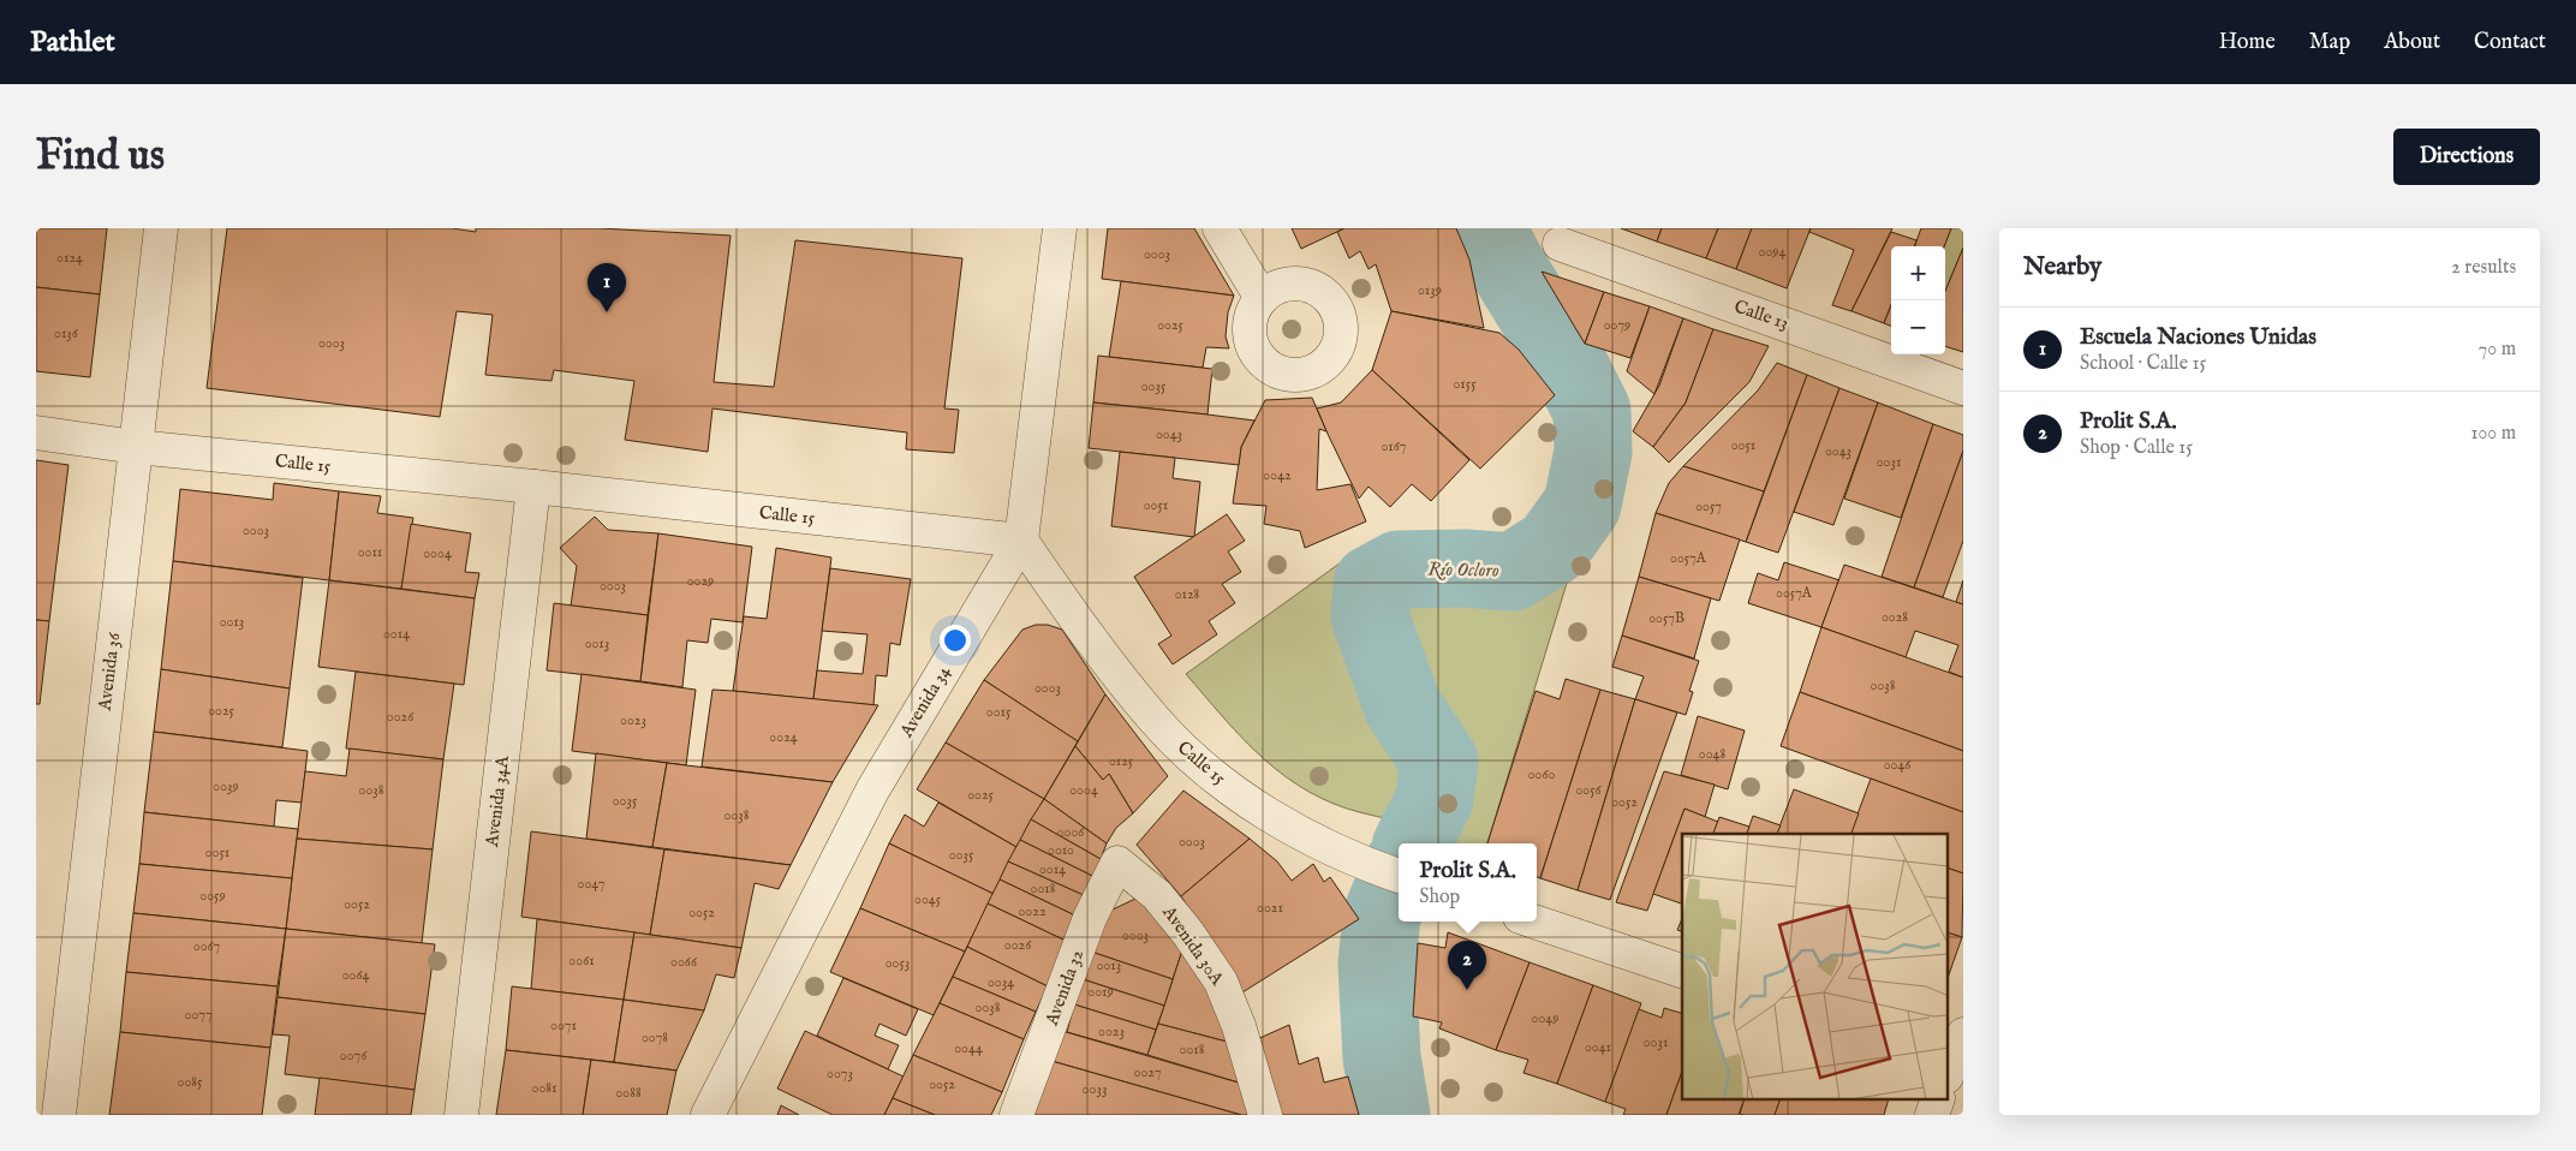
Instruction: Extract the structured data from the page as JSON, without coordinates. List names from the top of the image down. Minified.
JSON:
{"streets":{"street":["Calle 13","Calle 15","Avenida 36","Avenida 34","Avenida 34A","Avenida 30A","Avenida 32"]},"crossings":[["Calle 15","Avenida 36"],["Calle 15","Avenida 34"],["Calle 15","Avenida 34A"],["Avenida 30A","Avenida 32"]],"water":["Río Ocloro"],"house_numbers":["0094","0003","0124","0139","0025","0079","0136","0003","0155","0035","0043","0051","0167","0043","0031","0042","0051","0057","0003","0011","0004","0057A","0029","0003","0057A","0128","0028","0057B","0013","0014","0013","0038","0003","0025","0015","0026","0023","0024","0048","0125","0046","0060","0039","0038","0004","0056","0025","0035","0052","0038","0006","0003","0010","0051","0035","0014","0047","0018","0059","0045","0052","0021","0022","0052","0003","0026","0067","0061","0066","0053","0013","0064","0034","0019","0038","0077","0049","0071","0023","0078","0031","0041","0044","0018","0076","0027","0073","0085","0052","0081","0033","0088"],"page":{"header":"Pathlet","nav":["Home","Map","About","Contact"],"buttons":"Directions","title":"Find us","heading":["Nearby","2 results"],"map_buttons":["+","−"],"pins":["1","2"],"list":[{"mark":"1","name":"Escuela Naciones Unidas","note":"School · Calle 15","value":"70 m"},{"mark":"2","name":"Prolit S.A.","note":"Shop · Calle 15","value":"100 m"}],"popup":["Prolit S.A.","Shop"]}}
